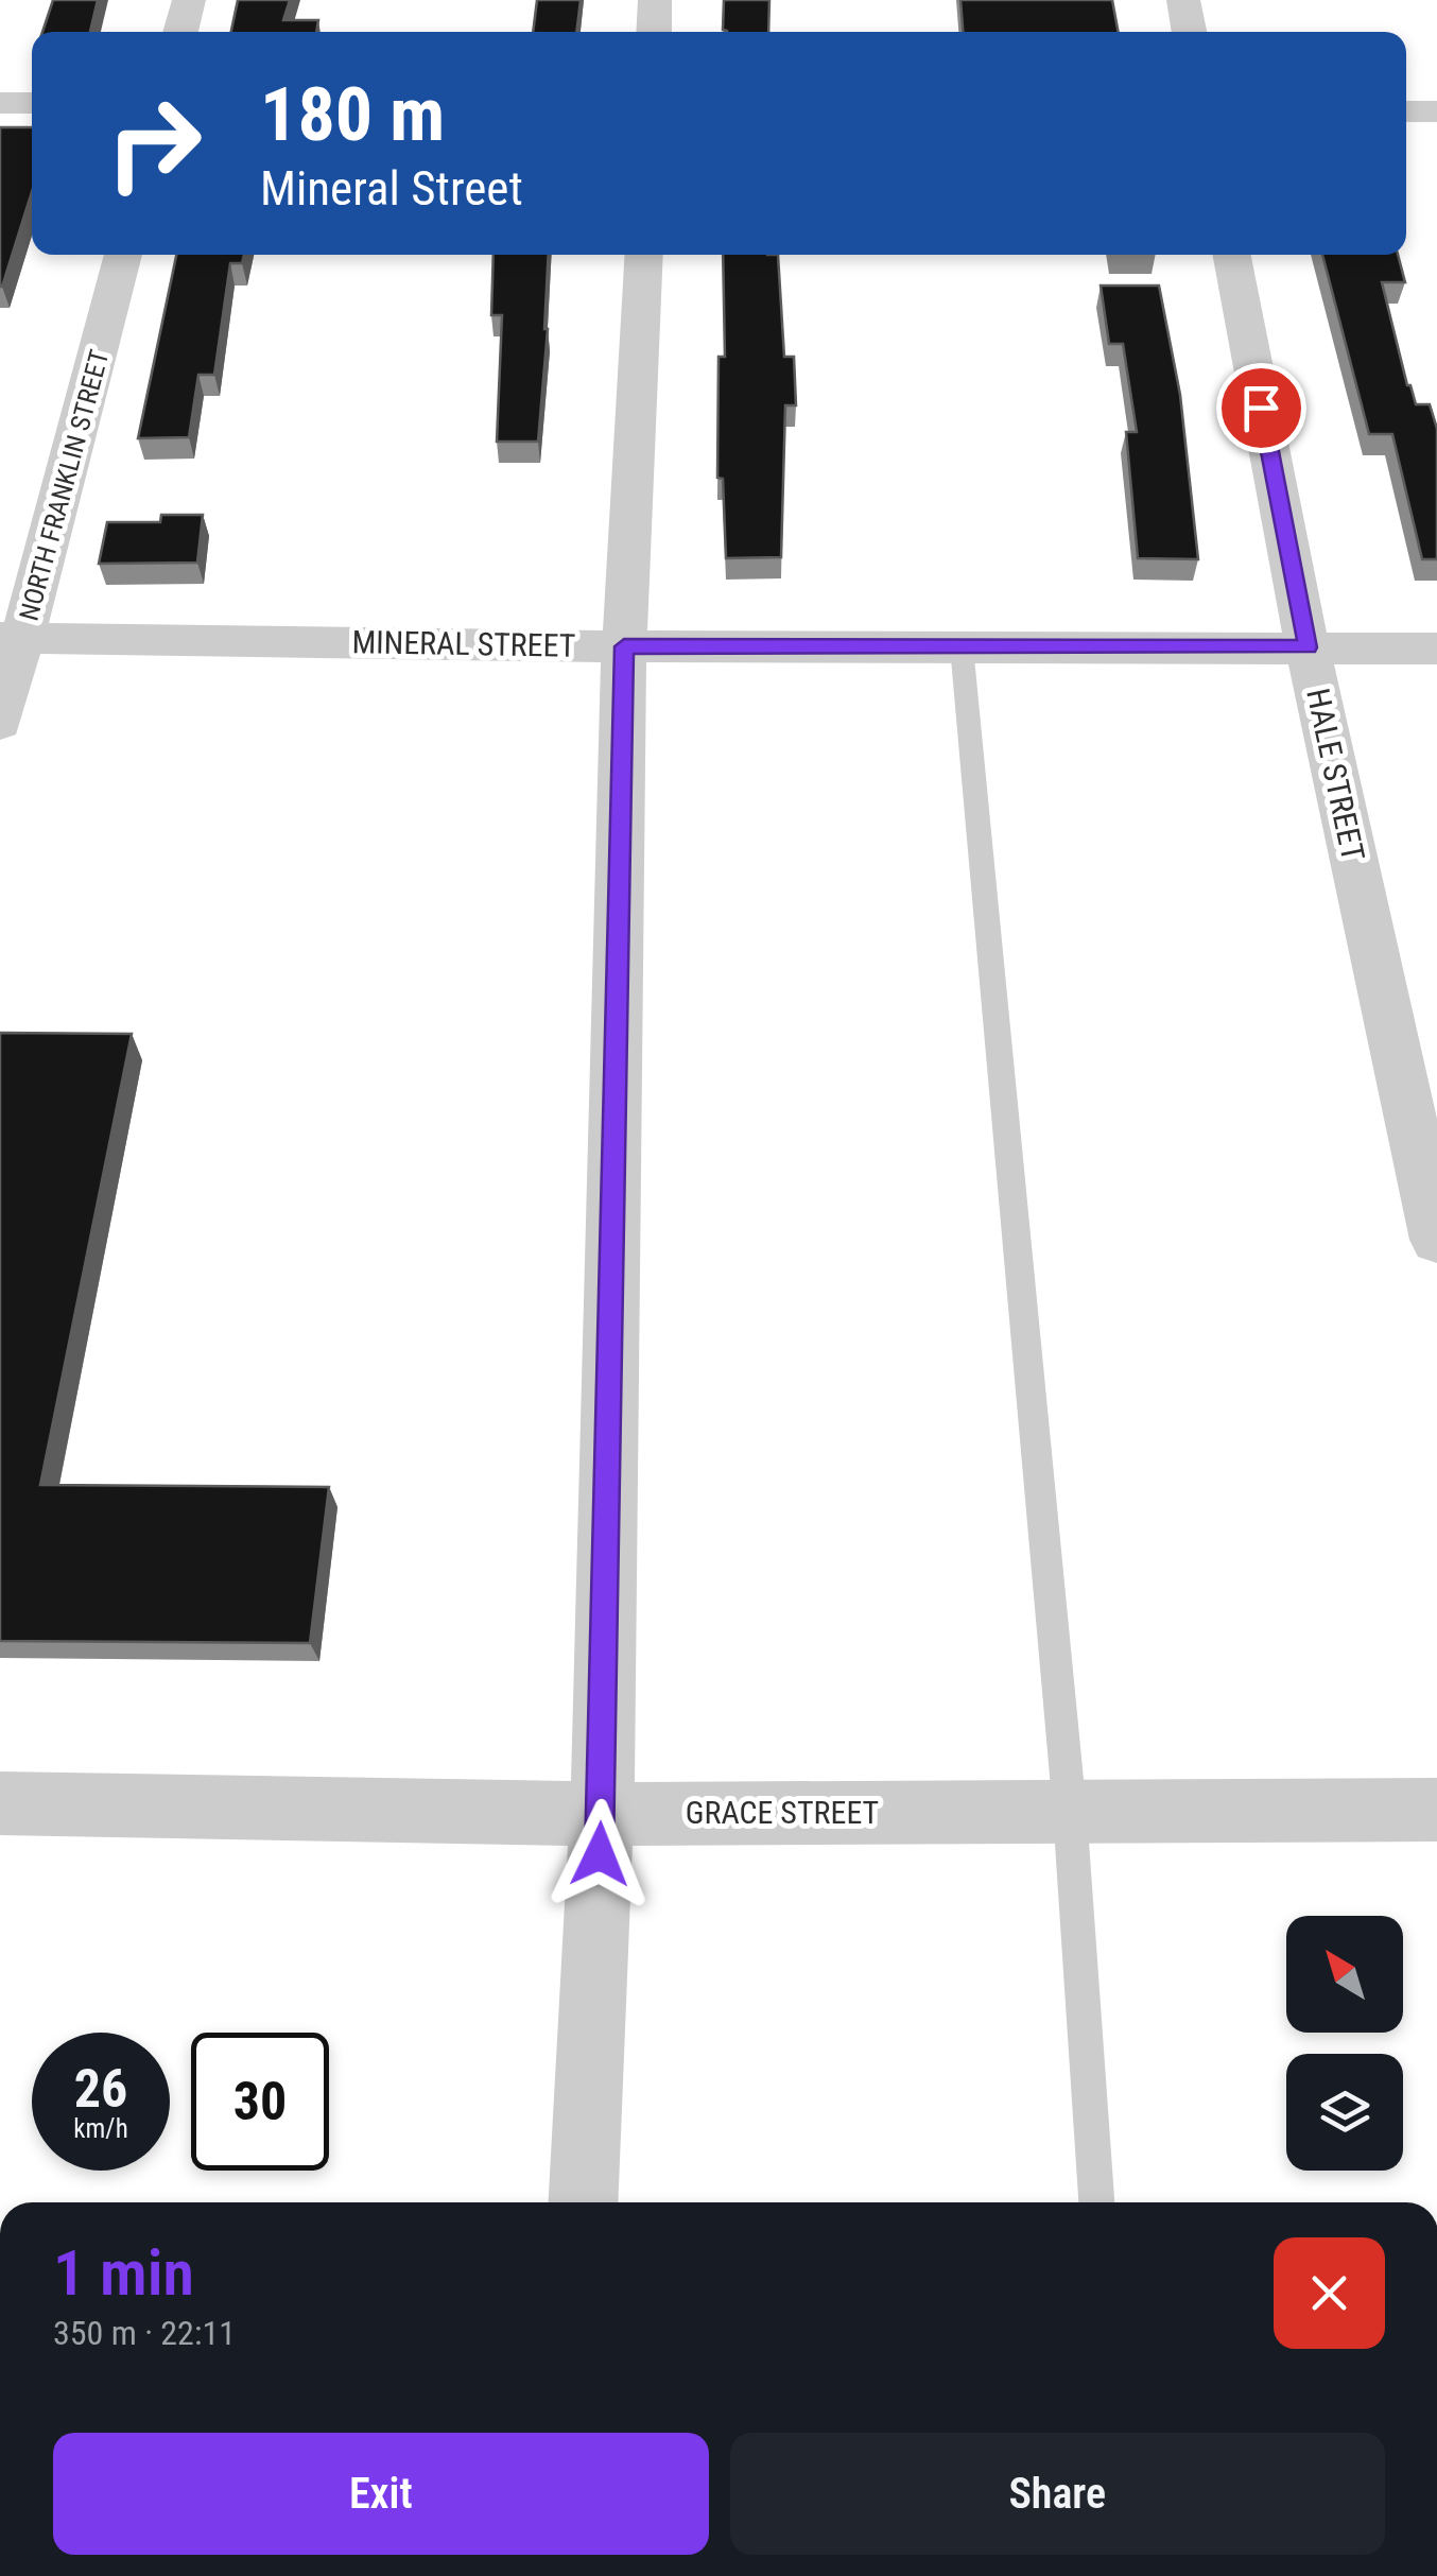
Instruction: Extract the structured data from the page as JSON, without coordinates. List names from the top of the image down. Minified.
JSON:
{"streets":{"street":["NORTH FRANKLIN STREET","MINERAL STREET","HALE STREET","GRACE STREET"]},"crossings":[["NORTH FRANKLIN STREET","MINERAL STREET"],["MINERAL STREET","HALE STREET"]],"north":"top left","page":{"turn":["180 m","Mineral Street"],"speed":"26 km/h","limit":"30","heading":["1 min","350 m · 22:11"],"buttons":["Exit","Share"]}}
